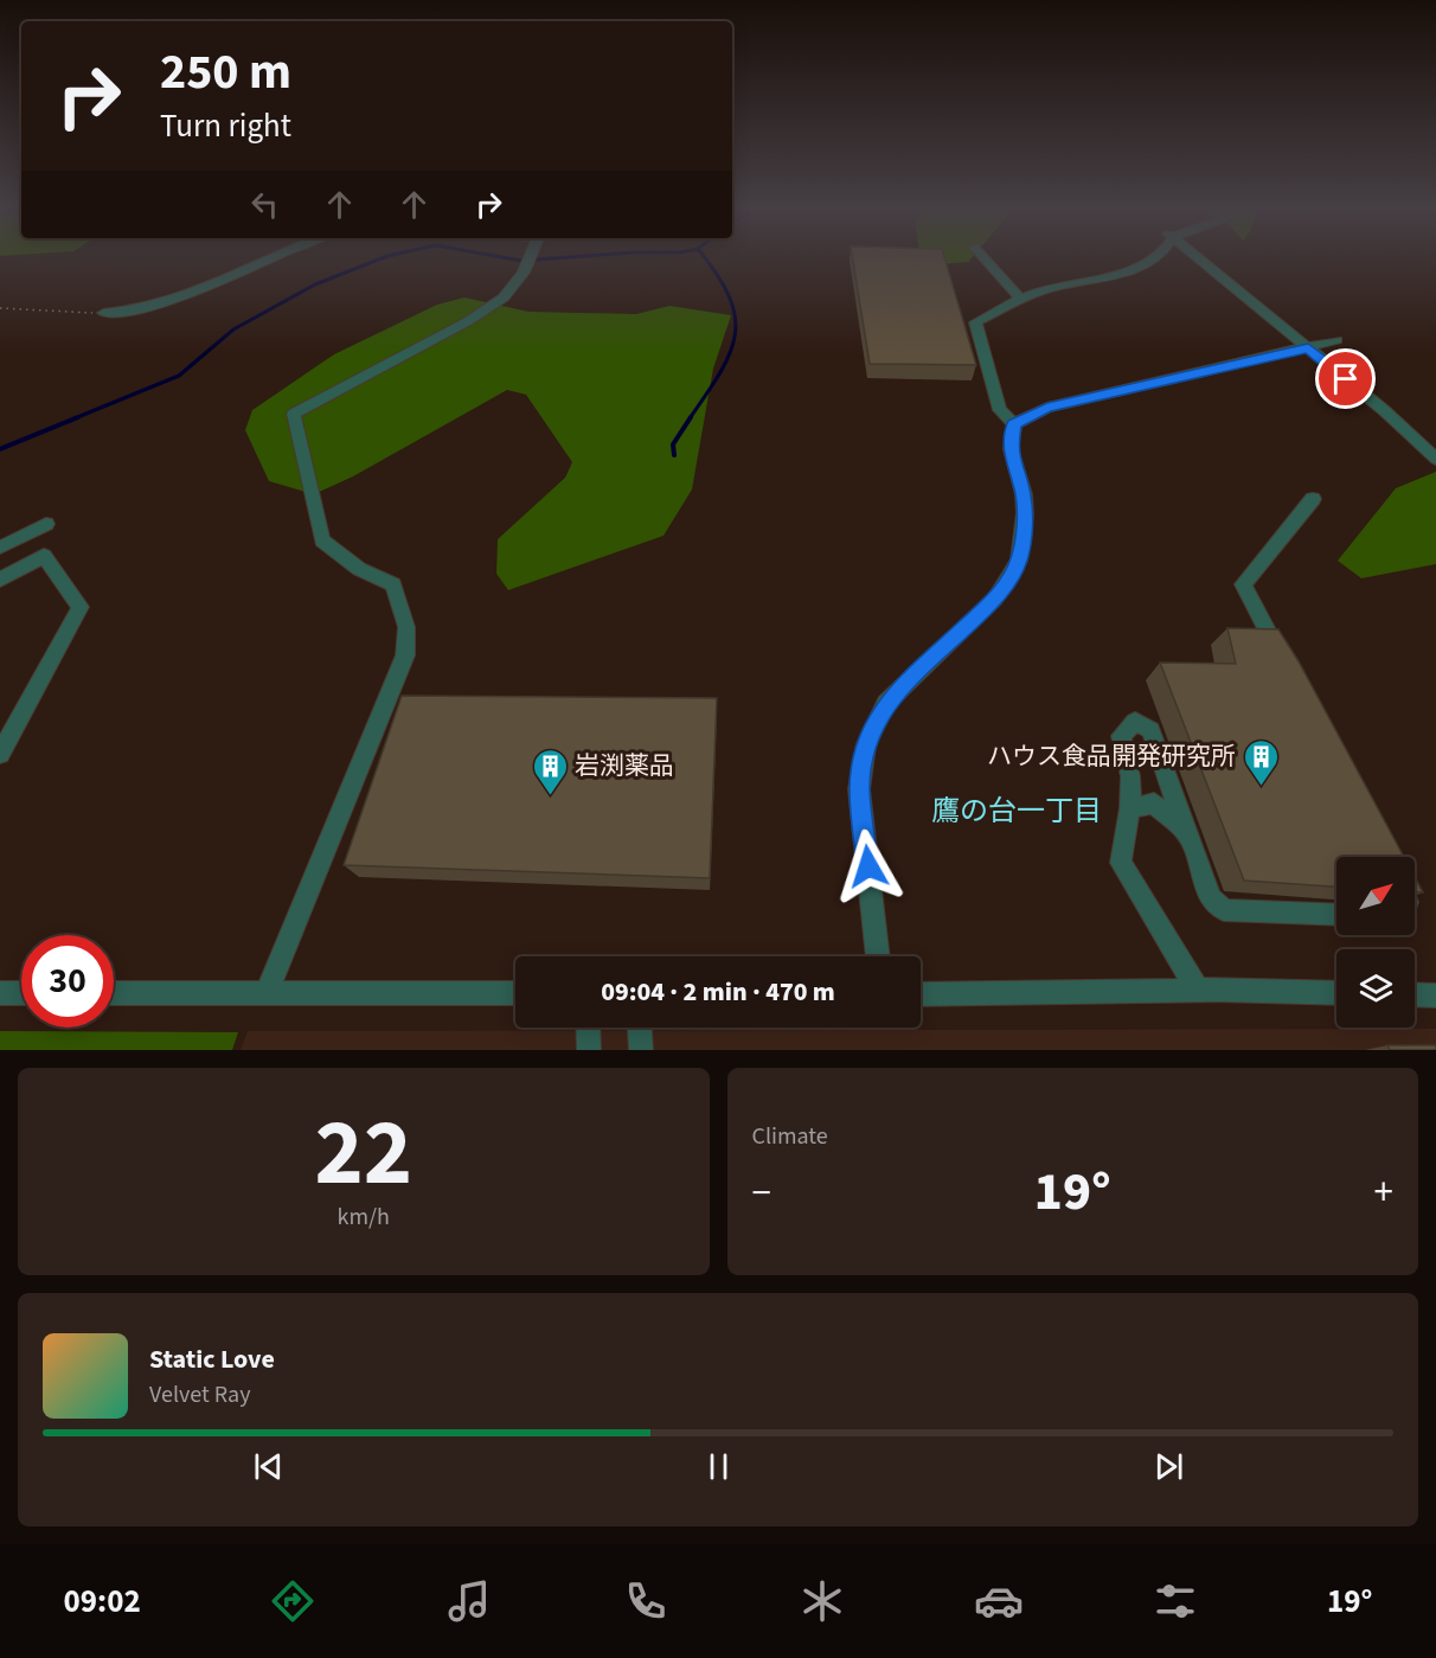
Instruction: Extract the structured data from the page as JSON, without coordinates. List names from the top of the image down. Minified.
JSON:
{"districts":["鷹の台一丁目"],"places":{"building":["ハウス食品開発研究所","岩渕薬品"]},"north":"top right","page":{"turn":["250 m","Turn right"],"limit":"30","trip":"09:04 · 2 min · 470 m","tile":[["22","km/h"],"Climate"],"heat":["−","19°","+"],"song":["Static Love","Velvet Ray"],"tabs":["09:02","19°"]}}
